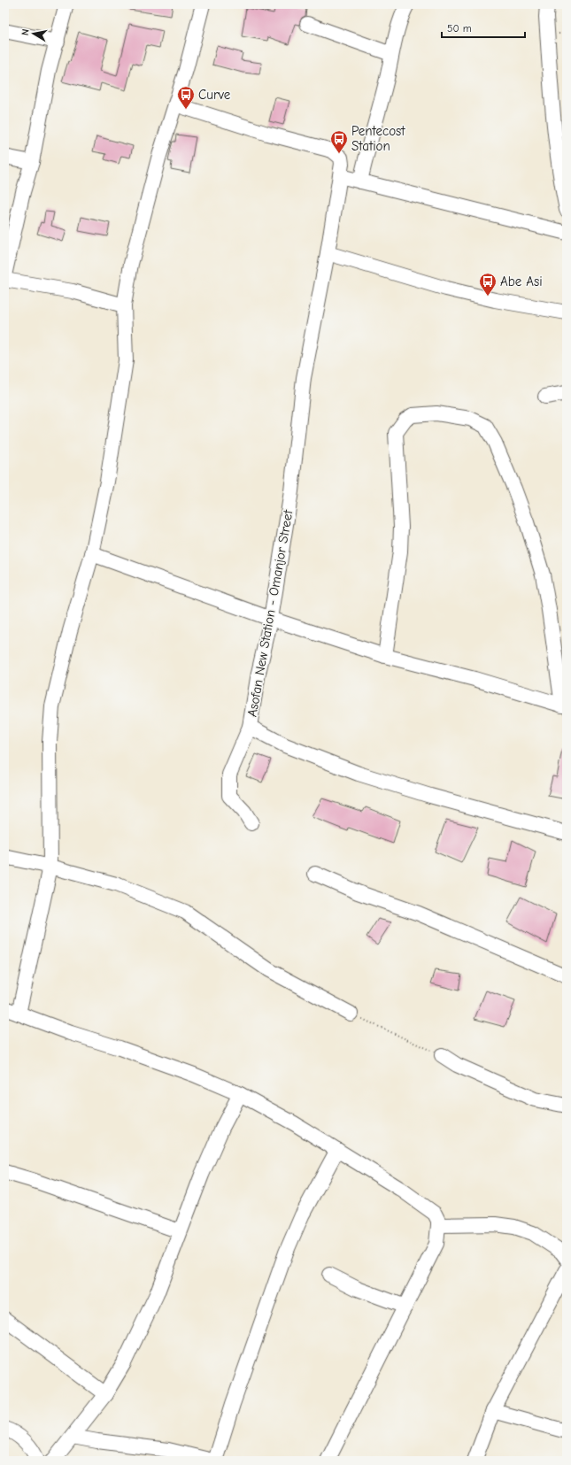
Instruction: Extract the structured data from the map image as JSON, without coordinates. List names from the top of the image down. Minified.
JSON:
{"streets":{"street":["Asofan New Station - Omanjor Street"]},"places":{"bus stop":["Curve","Pentecost Station","Abe Asi"]},"scale_bar":"50 m","north":"left"}
